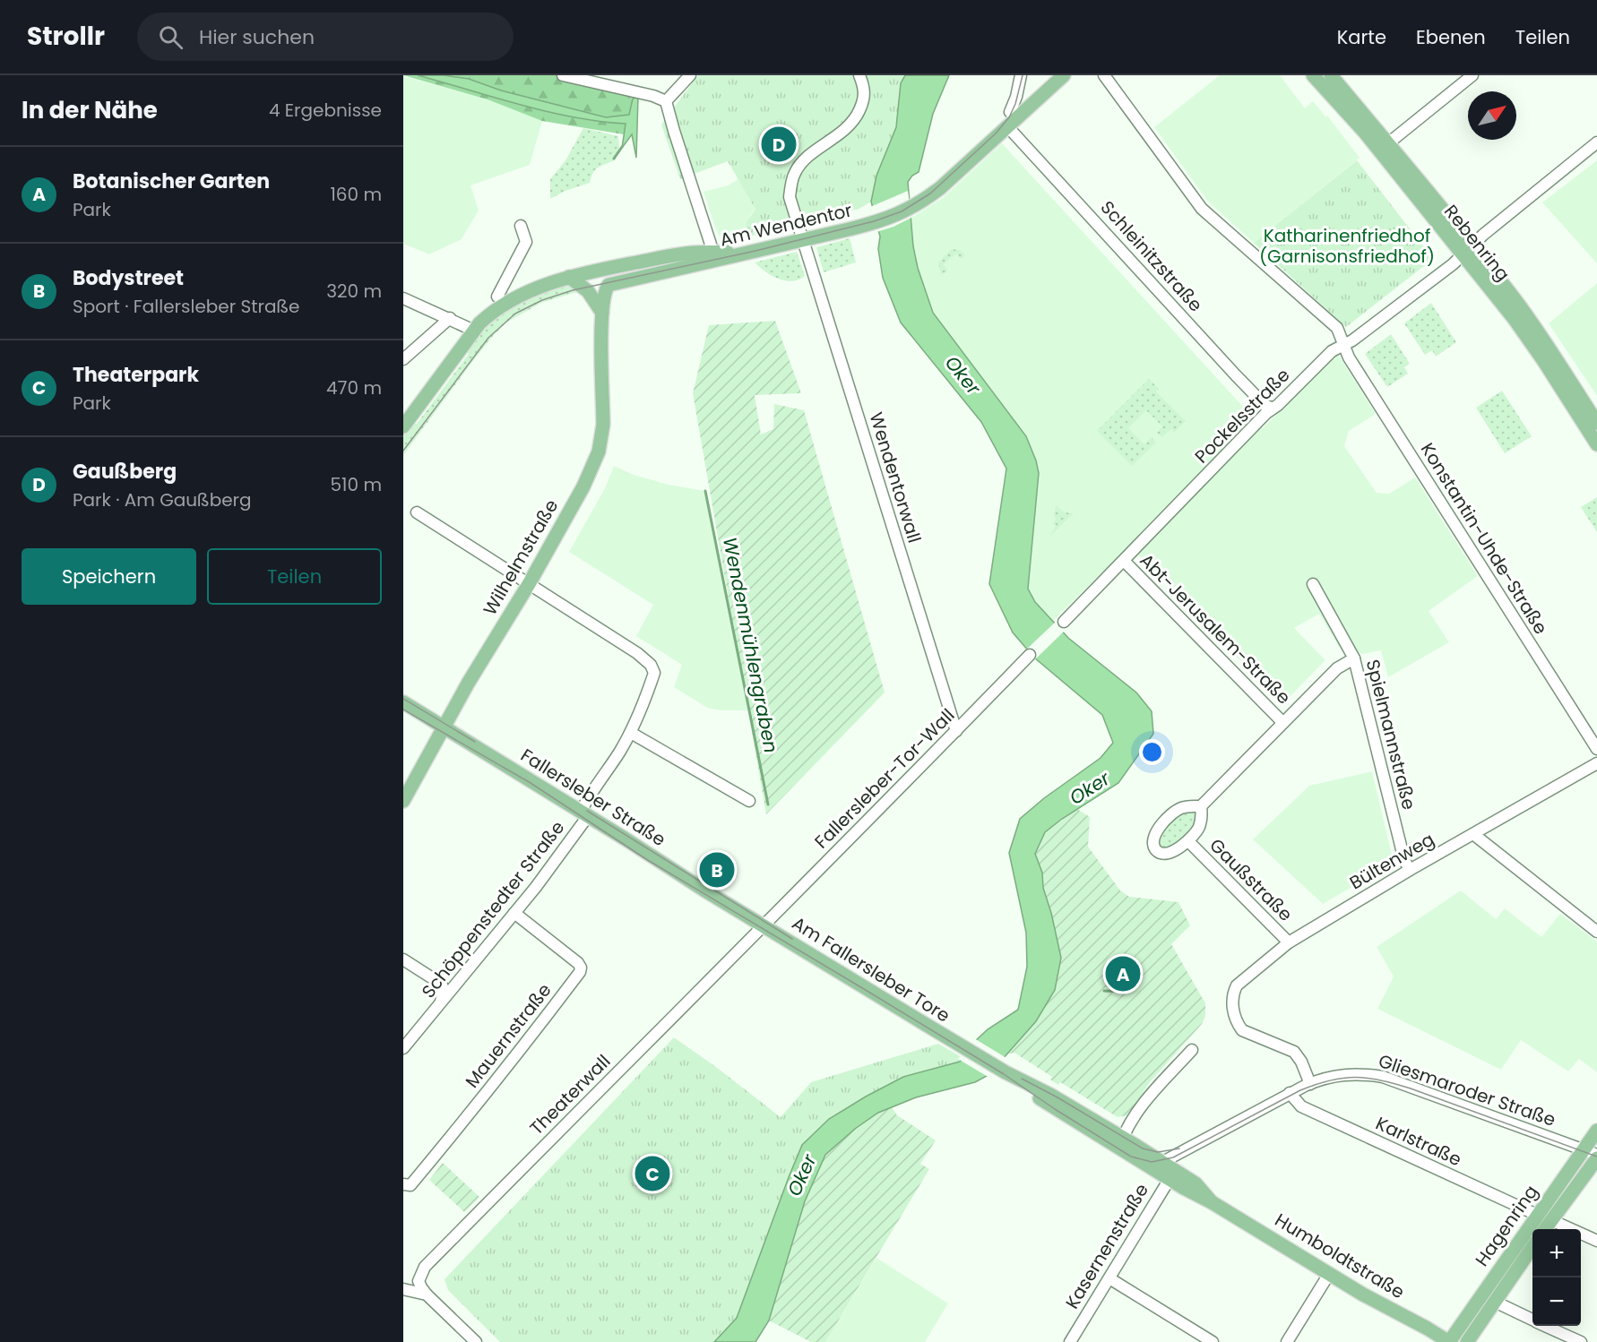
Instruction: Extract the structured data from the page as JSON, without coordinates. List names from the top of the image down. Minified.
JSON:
{"streets":{"main road":["Am Wendentor","Rebenring","Wilhelmstraße","Fallersleber Straße","Am Fallersleber Tore","Hagenring","Humboldtstraße"],"street":["Schleinitzstraße","Pockelsstraße","Wendentorwall","Konstantin-Uhde-Straße","Abt-Jerusalem-Straße","Spielmannstraße","Fallersleber-Tor-Wall","Bültenweg","Gaußstraße","Schöppenstedter Straße","Mauernstraße","Gliesmaroder Straße","Theaterwall","Karlstraße","Kasernenstraße"]},"crossings":[["Am Wendentor","Wendentorwall"],["Am Wendentor","Wilhelmstraße"],["Rebenring","Pockelsstraße"],["Schleinitzstraße","Pockelsstraße"],["Pockelsstraße","Konstantin-Uhde-Straße"],["Pockelsstraße","Abt-Jerusalem-Straße"],["Wendentorwall","Fallersleber-Tor-Wall"],["Wilhelmstraße","Fallersleber Straße"],["Wilhelmstraße","Schöppenstedter Straße"],["Spielmannstraße","Bültenweg"],["Fallersleber-Tor-Wall","Fallersleber Straße"],["Fallersleber-Tor-Wall","Am Fallersleber Tore"],["Fallersleber-Tor-Wall","Theaterwall"],["Fallersleber Straße","Schöppenstedter Straße"],["Fallersleber Straße","Am Fallersleber Tore"],["Fallersleber Straße","Theaterwall"],["Bültenweg","Gaußstraße"],["Bültenweg","Gliesmaroder Straße"],["Schöppenstedter Straße","Mauernstraße"],["Am Fallersleber Tore","Theaterwall"],["Am Fallersleber Tore","Humboldtstraße"],["Gliesmaroder Straße","Karlstraße"],["Gliesmaroder Straße","Hagenring"],["Gliesmaroder Straße","Humboldtstraße"],["Karlstraße","Hagenring"],["Hagenring","Humboldtstraße"],["Kasernenstraße","Humboldtstraße"]],"water":["Oker","Wendenmühlengraben"],"parks":["Katharinenfriedhof (Garnisonsfriedhof)"],"north":"top right","page":{"header":"Strollr","search":"Hier suchen","nav":["Karte","Ebenen","Teilen"],"heading":["In der Nähe","4 Ergebnisse"],"pins":["D","B","A","C"],"list":[{"mark":"A","name":"Botanischer Garten","note":"Park","value":"160 m"},{"mark":"B","name":"Bodystreet","note":"Sport · Fallersleber Straße","value":"320 m"},{"mark":"C","name":"Theaterpark","note":"Park","value":"470 m"},{"mark":"D","name":"Gaußberg","note":"Park · Am Gaußberg","value":"510 m"}],"buttons":["Speichern","Teilen"],"map_buttons":["+","−"]}}
